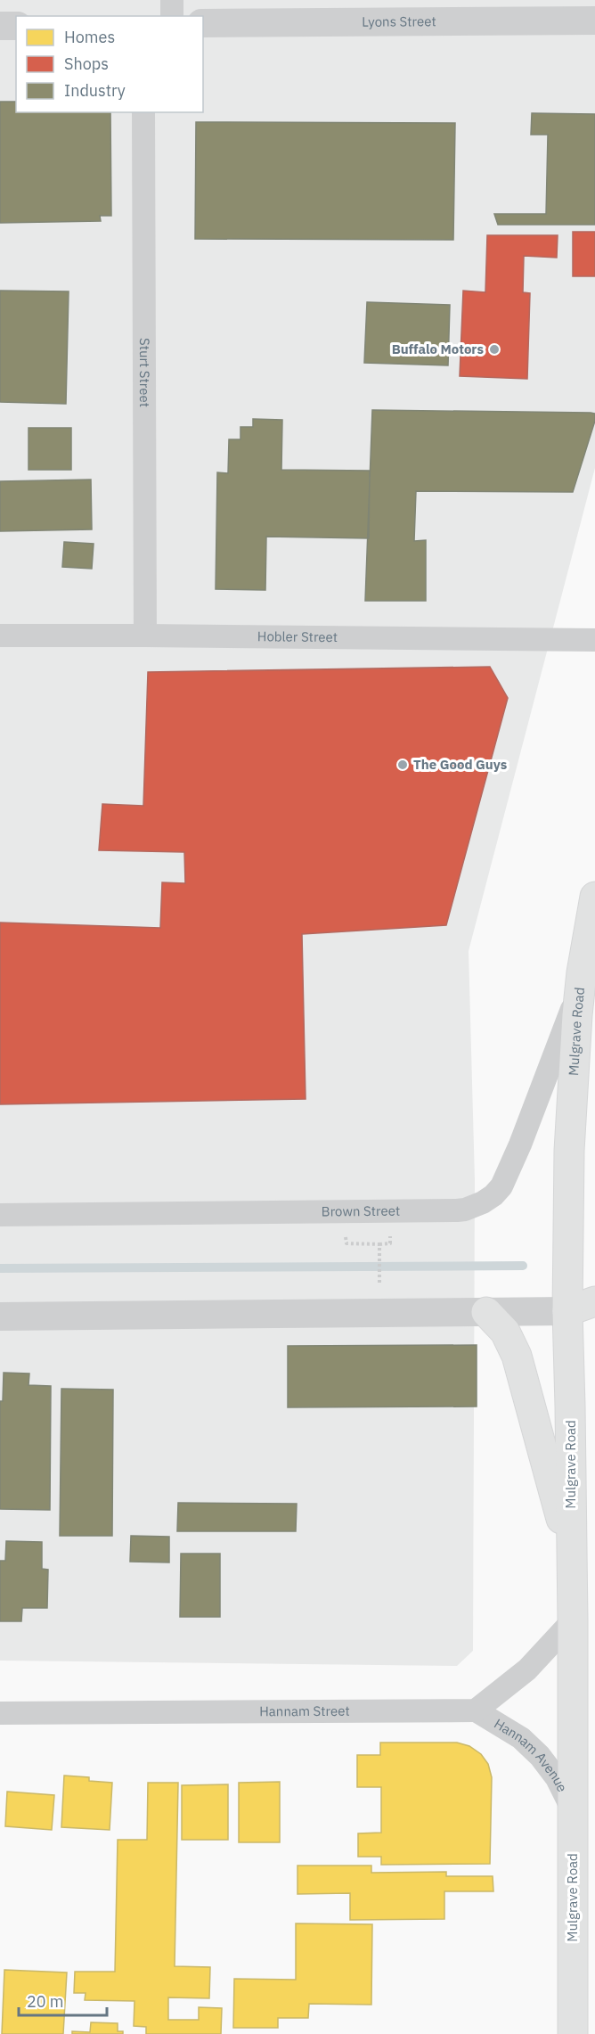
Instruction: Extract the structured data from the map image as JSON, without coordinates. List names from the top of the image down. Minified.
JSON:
{"streets":{"main road":["Mulgrave Road"],"street":["Lyons Street","Sturt Street","Hobler Street","Brown Street","Hannam Street","Hannam Avenue"]},"crossings":[["Sturt Street","Hobler Street"],["Mulgrave Road","Brown Street"],["Mulgrave Road","Hannam Avenue"],["Hannam Street","Hannam Avenue"]],"places":["Buffalo Motors","The Good Guys"],"legend":["Homes","Shops","Industry"],"scale_bar":"20 m"}
